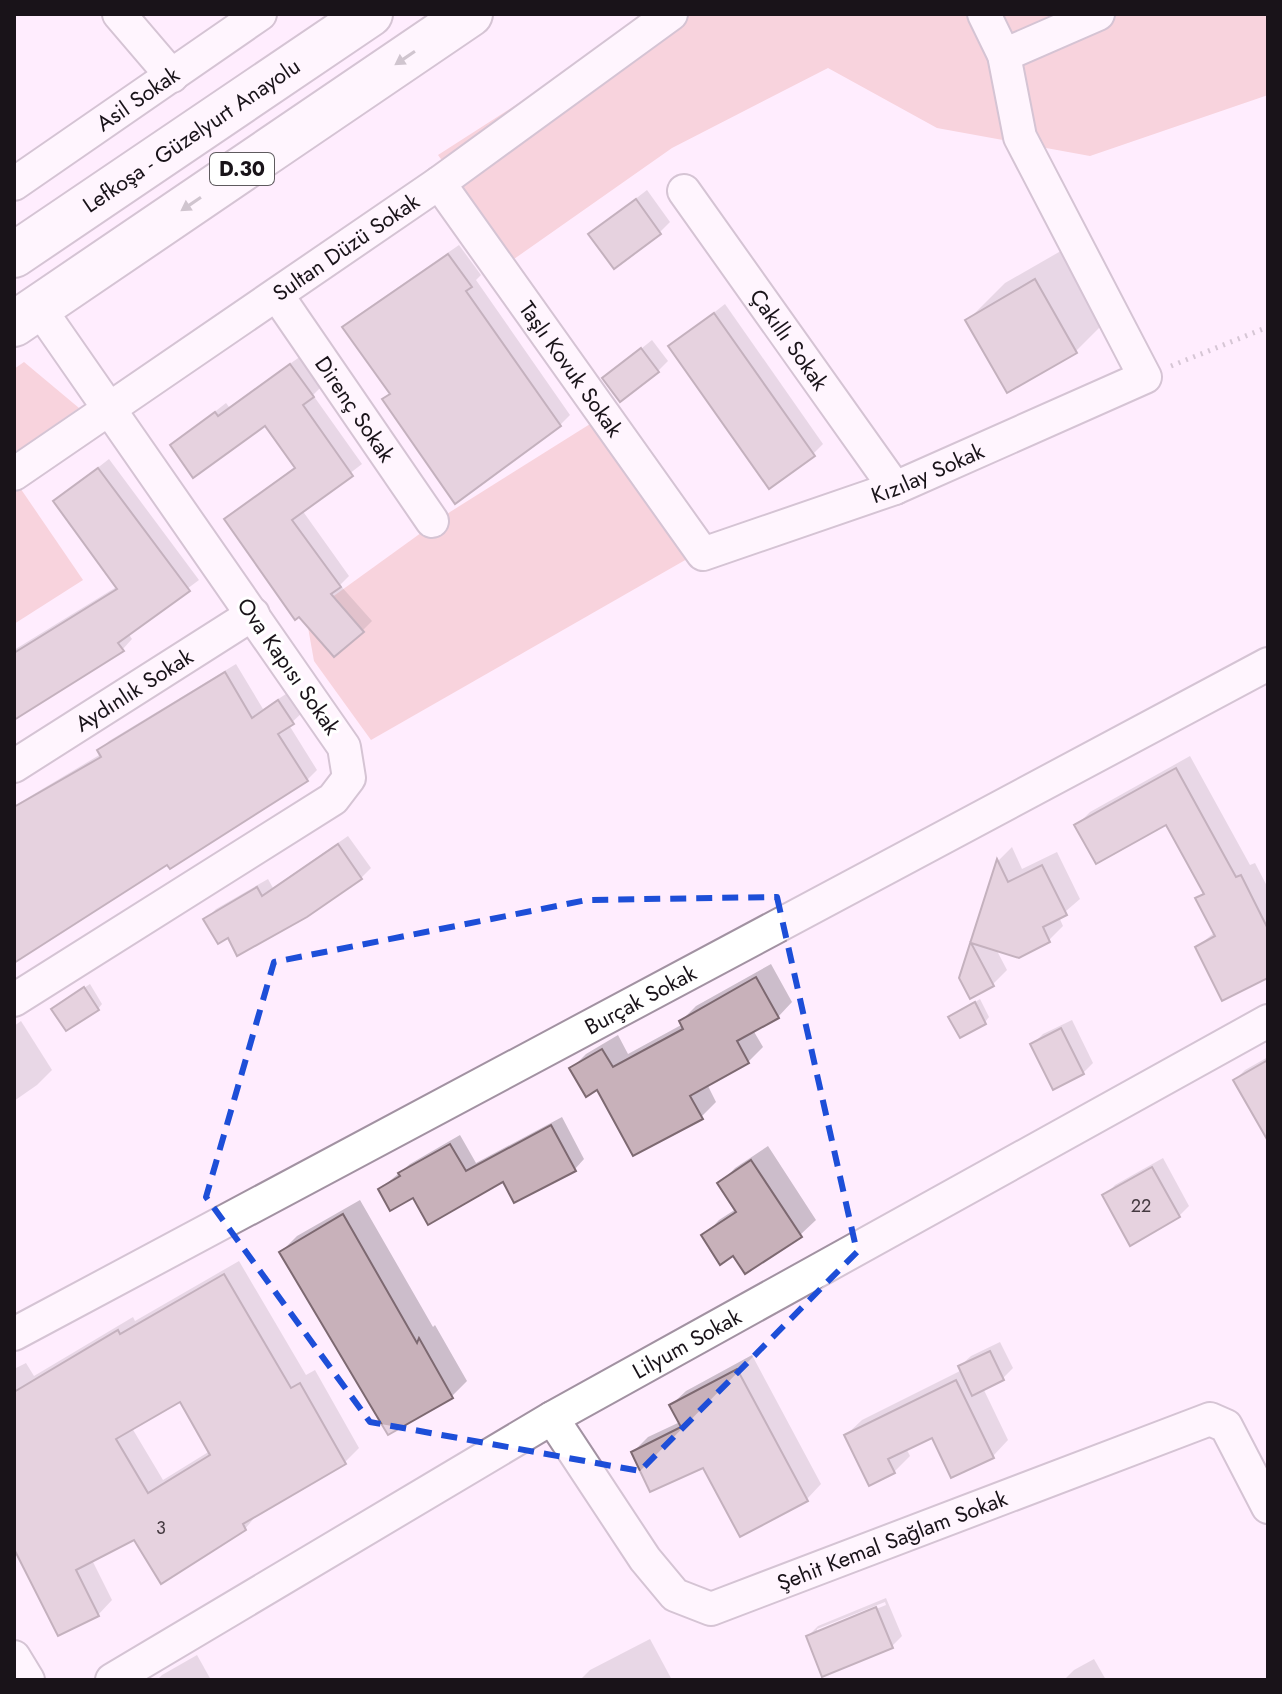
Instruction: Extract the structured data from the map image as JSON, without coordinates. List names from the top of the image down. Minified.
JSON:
{"streets":{"highway":["Lefkoşa - Güzelyurt Anayolu","D.30"],"street":["Asil Sokak","Sultan Düzü Sokak","Çakıllı Sokak","Taşlı Kovuk Sokak","Direnç Sokak","Kızılay Sokak","Ova Kapısı Sokak","Aydınlık Sokak","Burçak Sokak","Lilyum Sokak","Şehit Kemal Sağlam Sokak"]},"crossings":[["D.30","Ova Kapısı Sokak"],["Sultan Düzü Sokak","Taşlı Kovuk Sokak"],["Sultan Düzü Sokak","Direnç Sokak"],["Sultan Düzü Sokak","Ova Kapısı Sokak"],["Çakıllı Sokak","Kızılay Sokak"],["Taşlı Kovuk Sokak","Kızılay Sokak"],["Ova Kapısı Sokak","Aydınlık Sokak"],["Lilyum Sokak","Şehit Kemal Sağlam Sokak"]],"house_numbers":["22","3"]}
